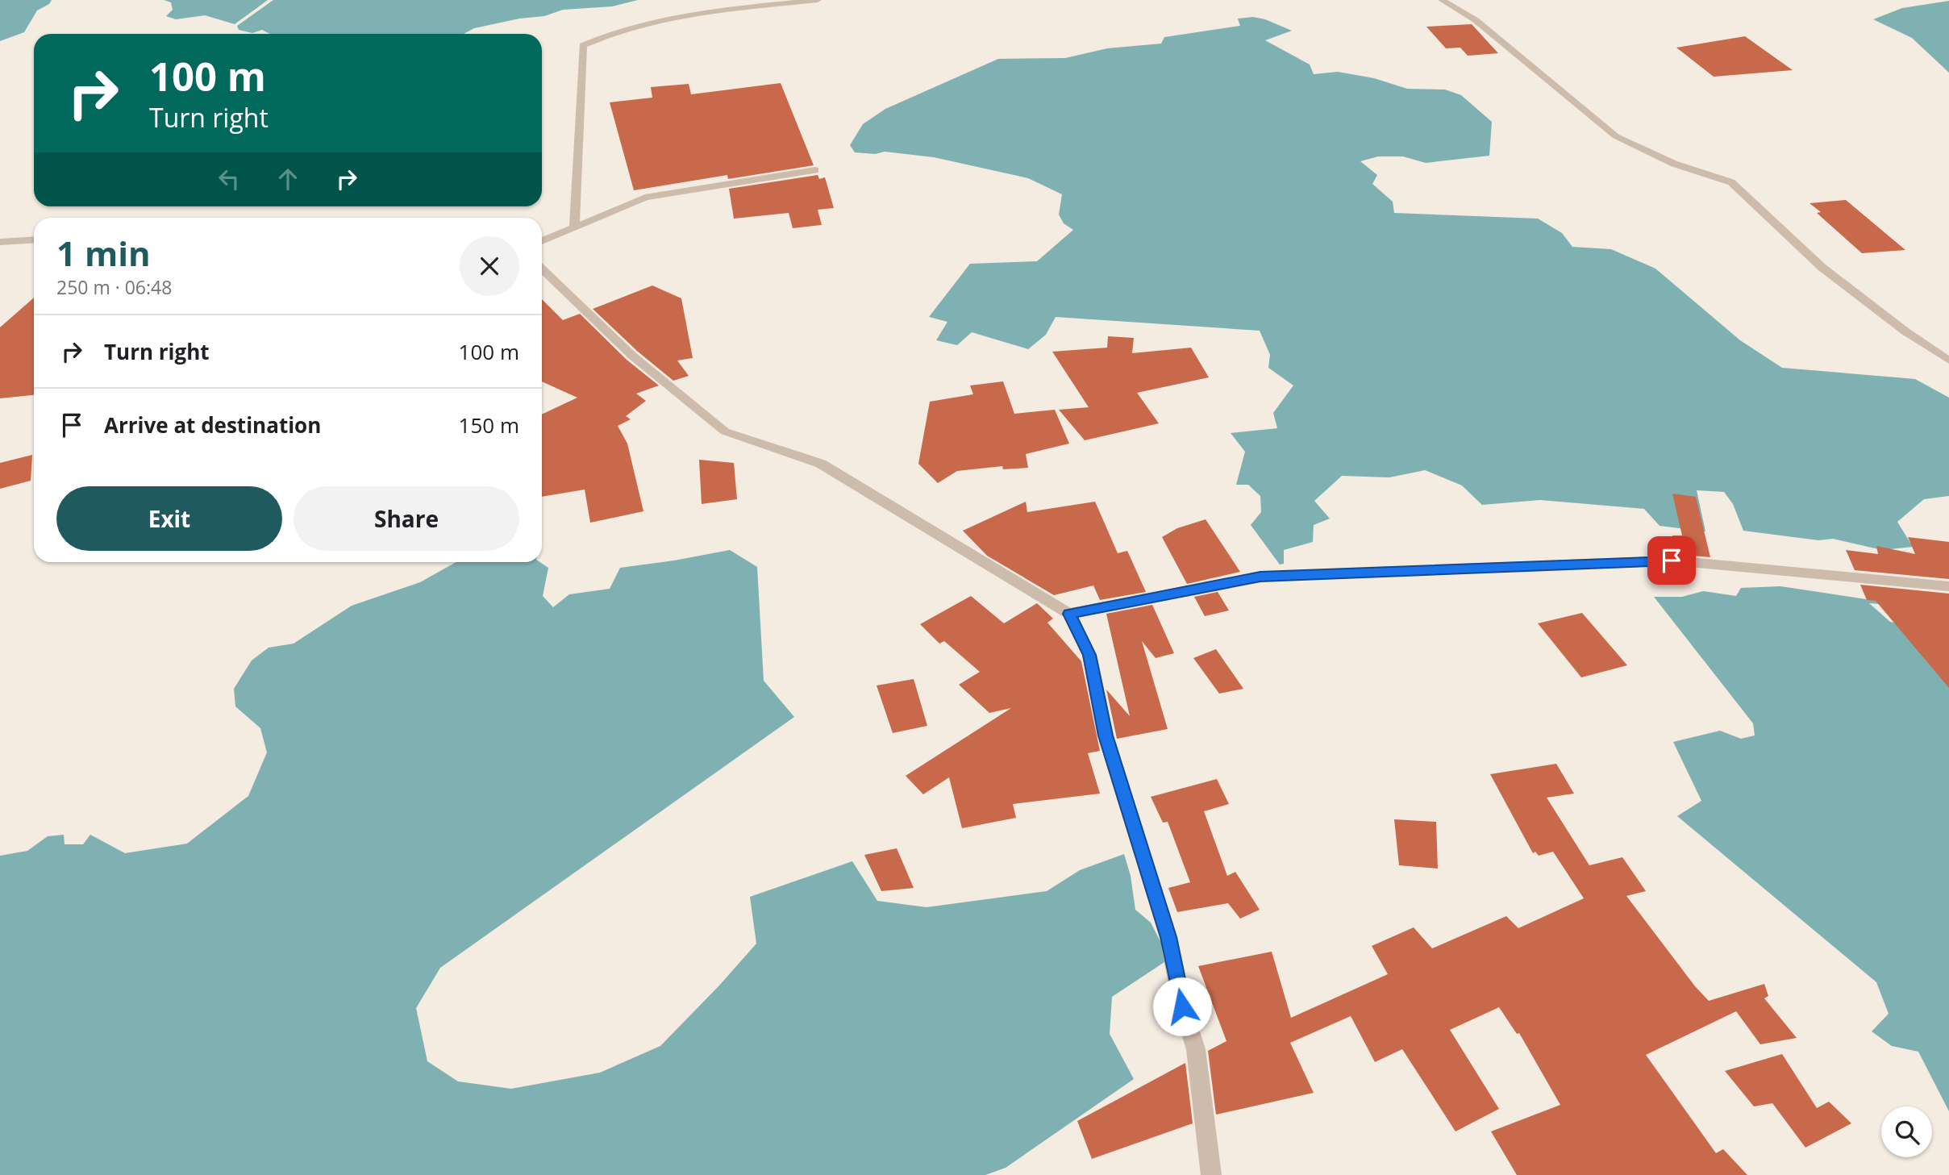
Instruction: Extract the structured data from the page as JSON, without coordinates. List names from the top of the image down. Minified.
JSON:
{"page":{"turn":["100 m","Turn right"],"heading":["1 min","250 m · 06:48"],"list":[{"name":"Turn right","value":"100 m"},{"name":"Arrive at destination","value":"150 m"}],"buttons":["Exit","Share"]}}
